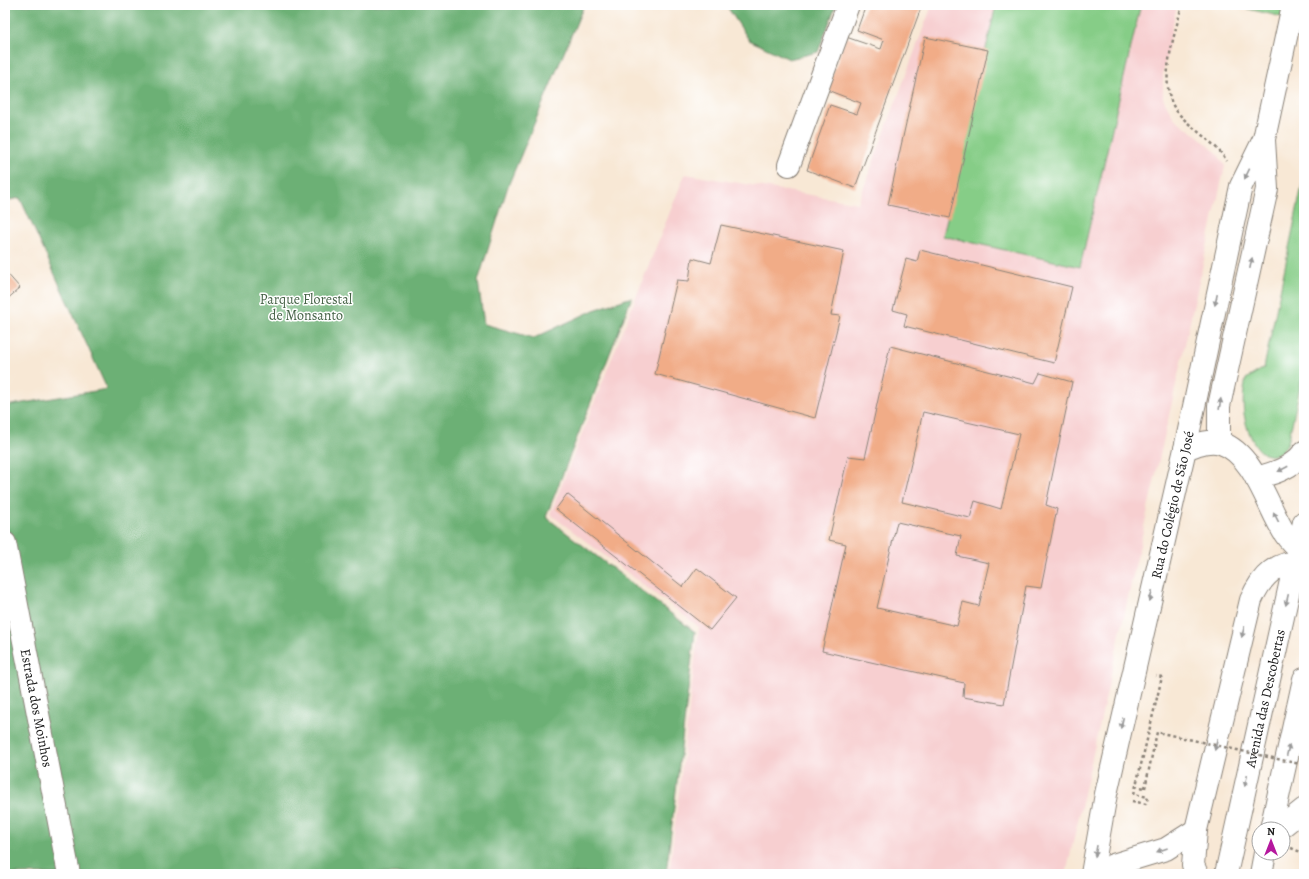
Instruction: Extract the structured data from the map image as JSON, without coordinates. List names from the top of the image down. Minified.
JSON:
{"streets":{"main road":["Rua do Colégio de São José","Avenida das Descobertas","Estrada dos Moinhos"]},"parks":["Parque Florestal de Monsanto"],"north":"top"}
